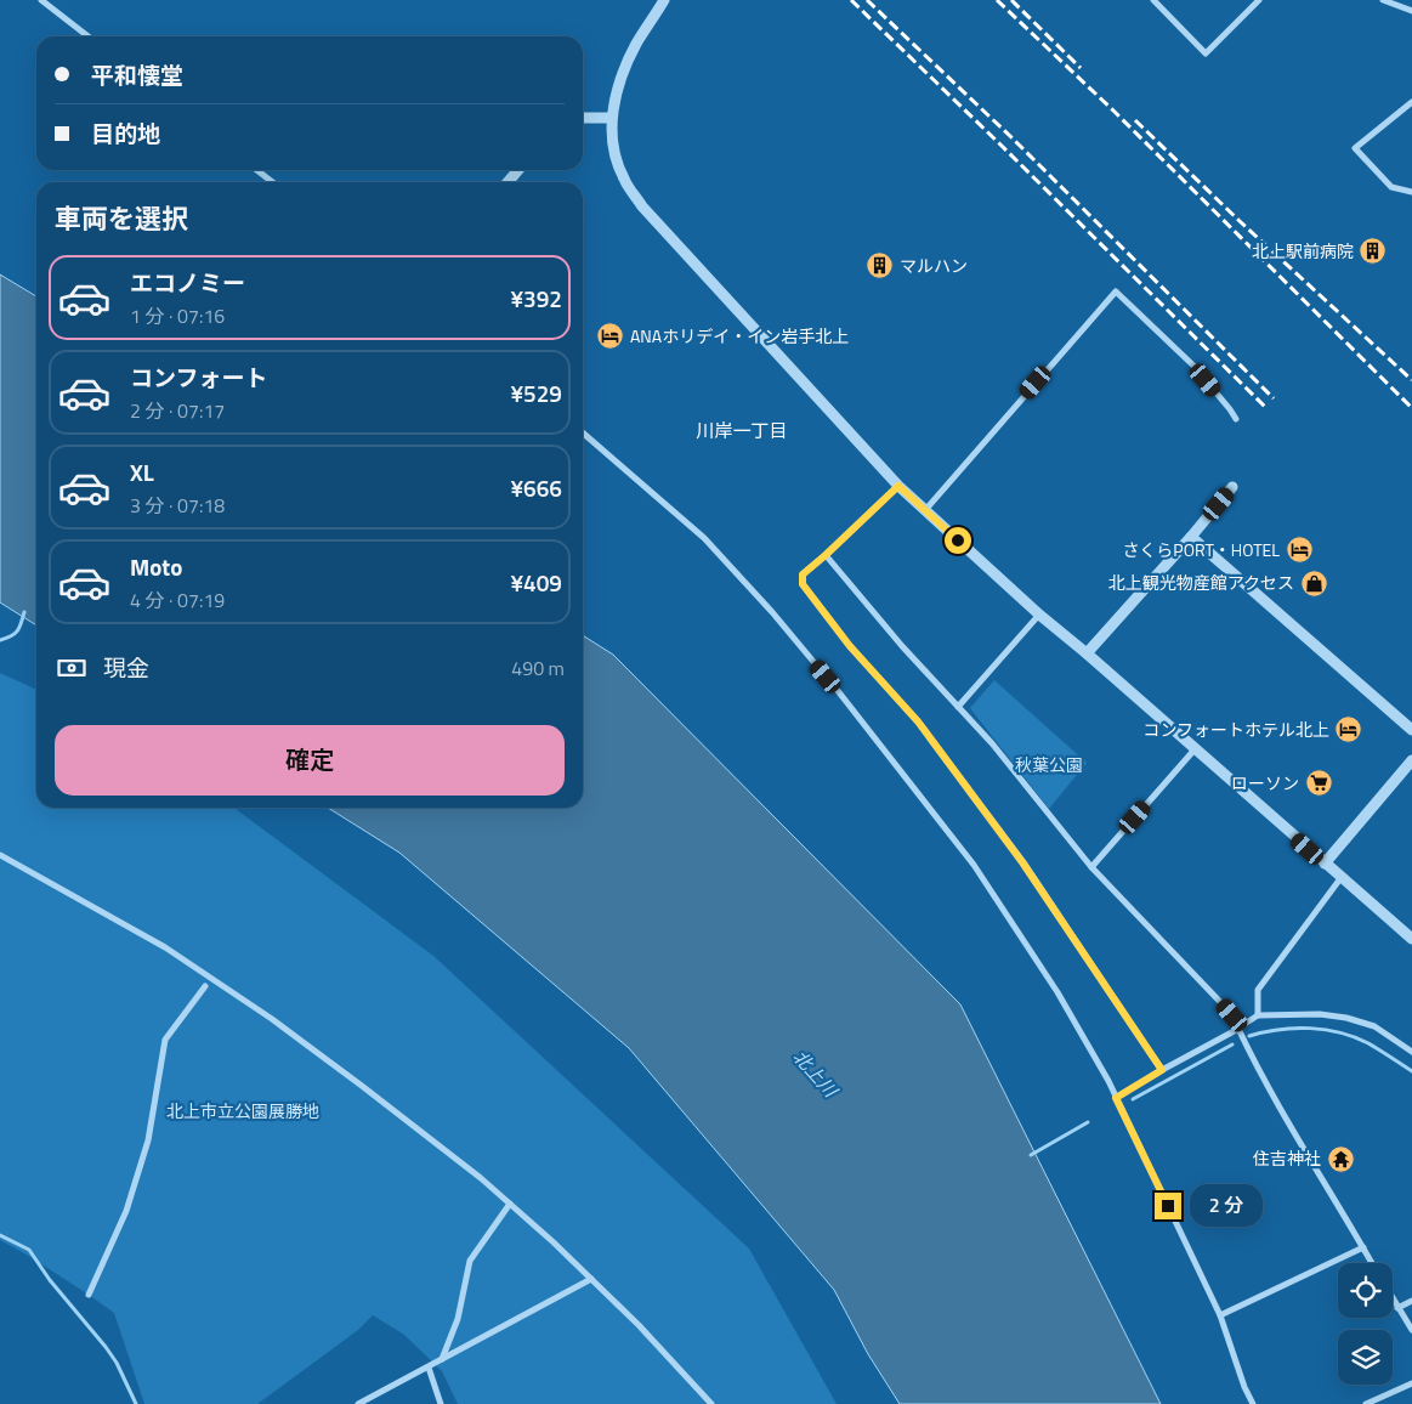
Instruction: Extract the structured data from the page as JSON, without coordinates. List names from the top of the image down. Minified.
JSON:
{"districts":["川岸一丁目"],"water":["北上川"],"parks":["秋葉公園","北上市立公園展勝地"],"places":{"building":["北上駅前病院","マルハン"],"hotel":["ANAホリデイ・イン岩手北上","さくらPORT・HOTEL","コンフォートホテル北上"],"shop":["北上観光物産館アクセス"],"supermarket":["ローソン"],"temple":["住吉神社"]},"page":{"banner":["平和懐堂","目的地"],"heading":"車両を選択","list":[{"name":"エコノミー","note":"1 分 · 07:16","value":"¥392"},{"name":"コンフォート","note":"2 分 · 07:17","value":"¥529"},{"name":"XL","note":"3 分 · 07:18","value":"¥666"},{"name":"Moto","note":"4 分 · 07:19","value":"¥409"}],"pay":["現金","490 m"],"buttons":"確定","bubble":"2 分"}}
